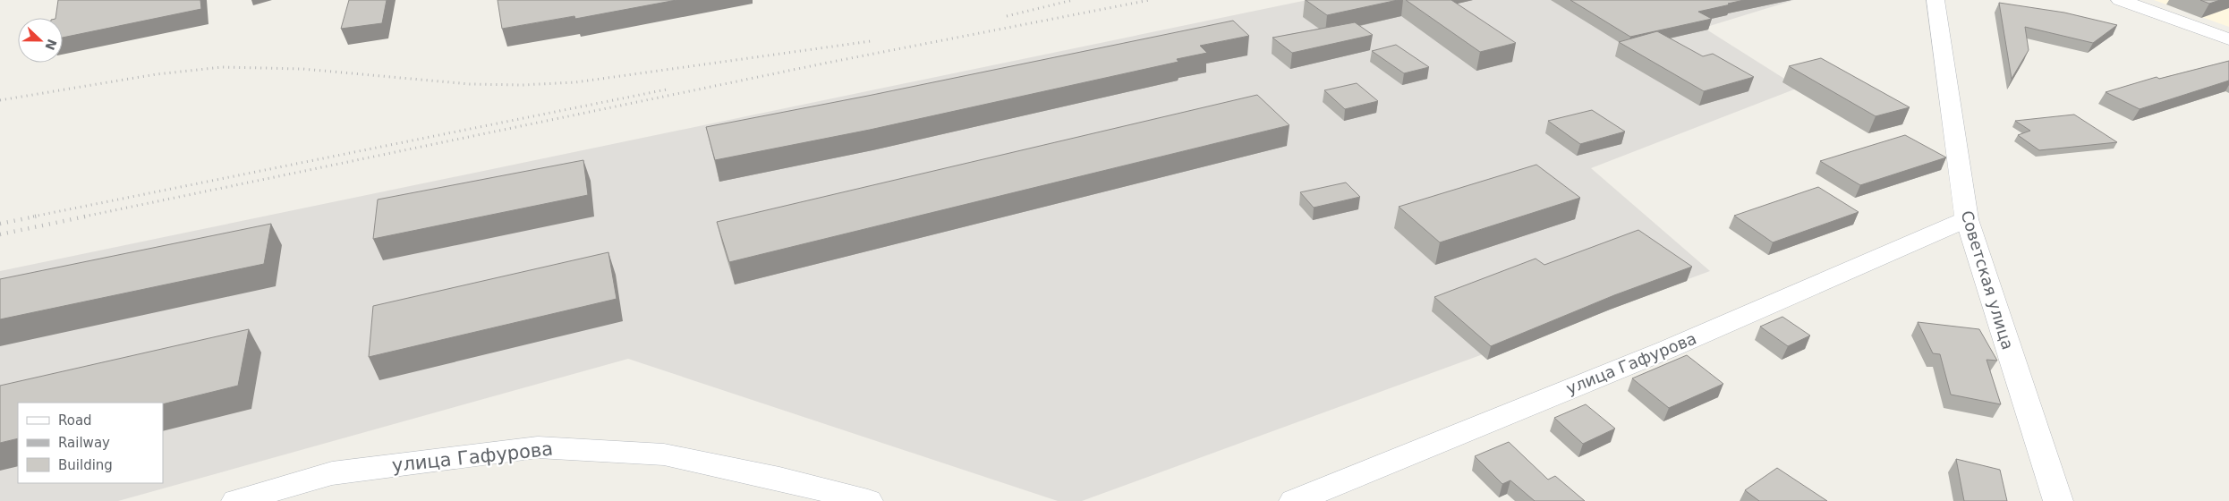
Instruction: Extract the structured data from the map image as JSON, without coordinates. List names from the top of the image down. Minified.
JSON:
{"streets":{"main road":["Советская улица","улица Гафурова"]},"crossings":[["Советская улица","улица Гафурова"]],"legend":["Road","Railway","Building"],"north":"right"}
